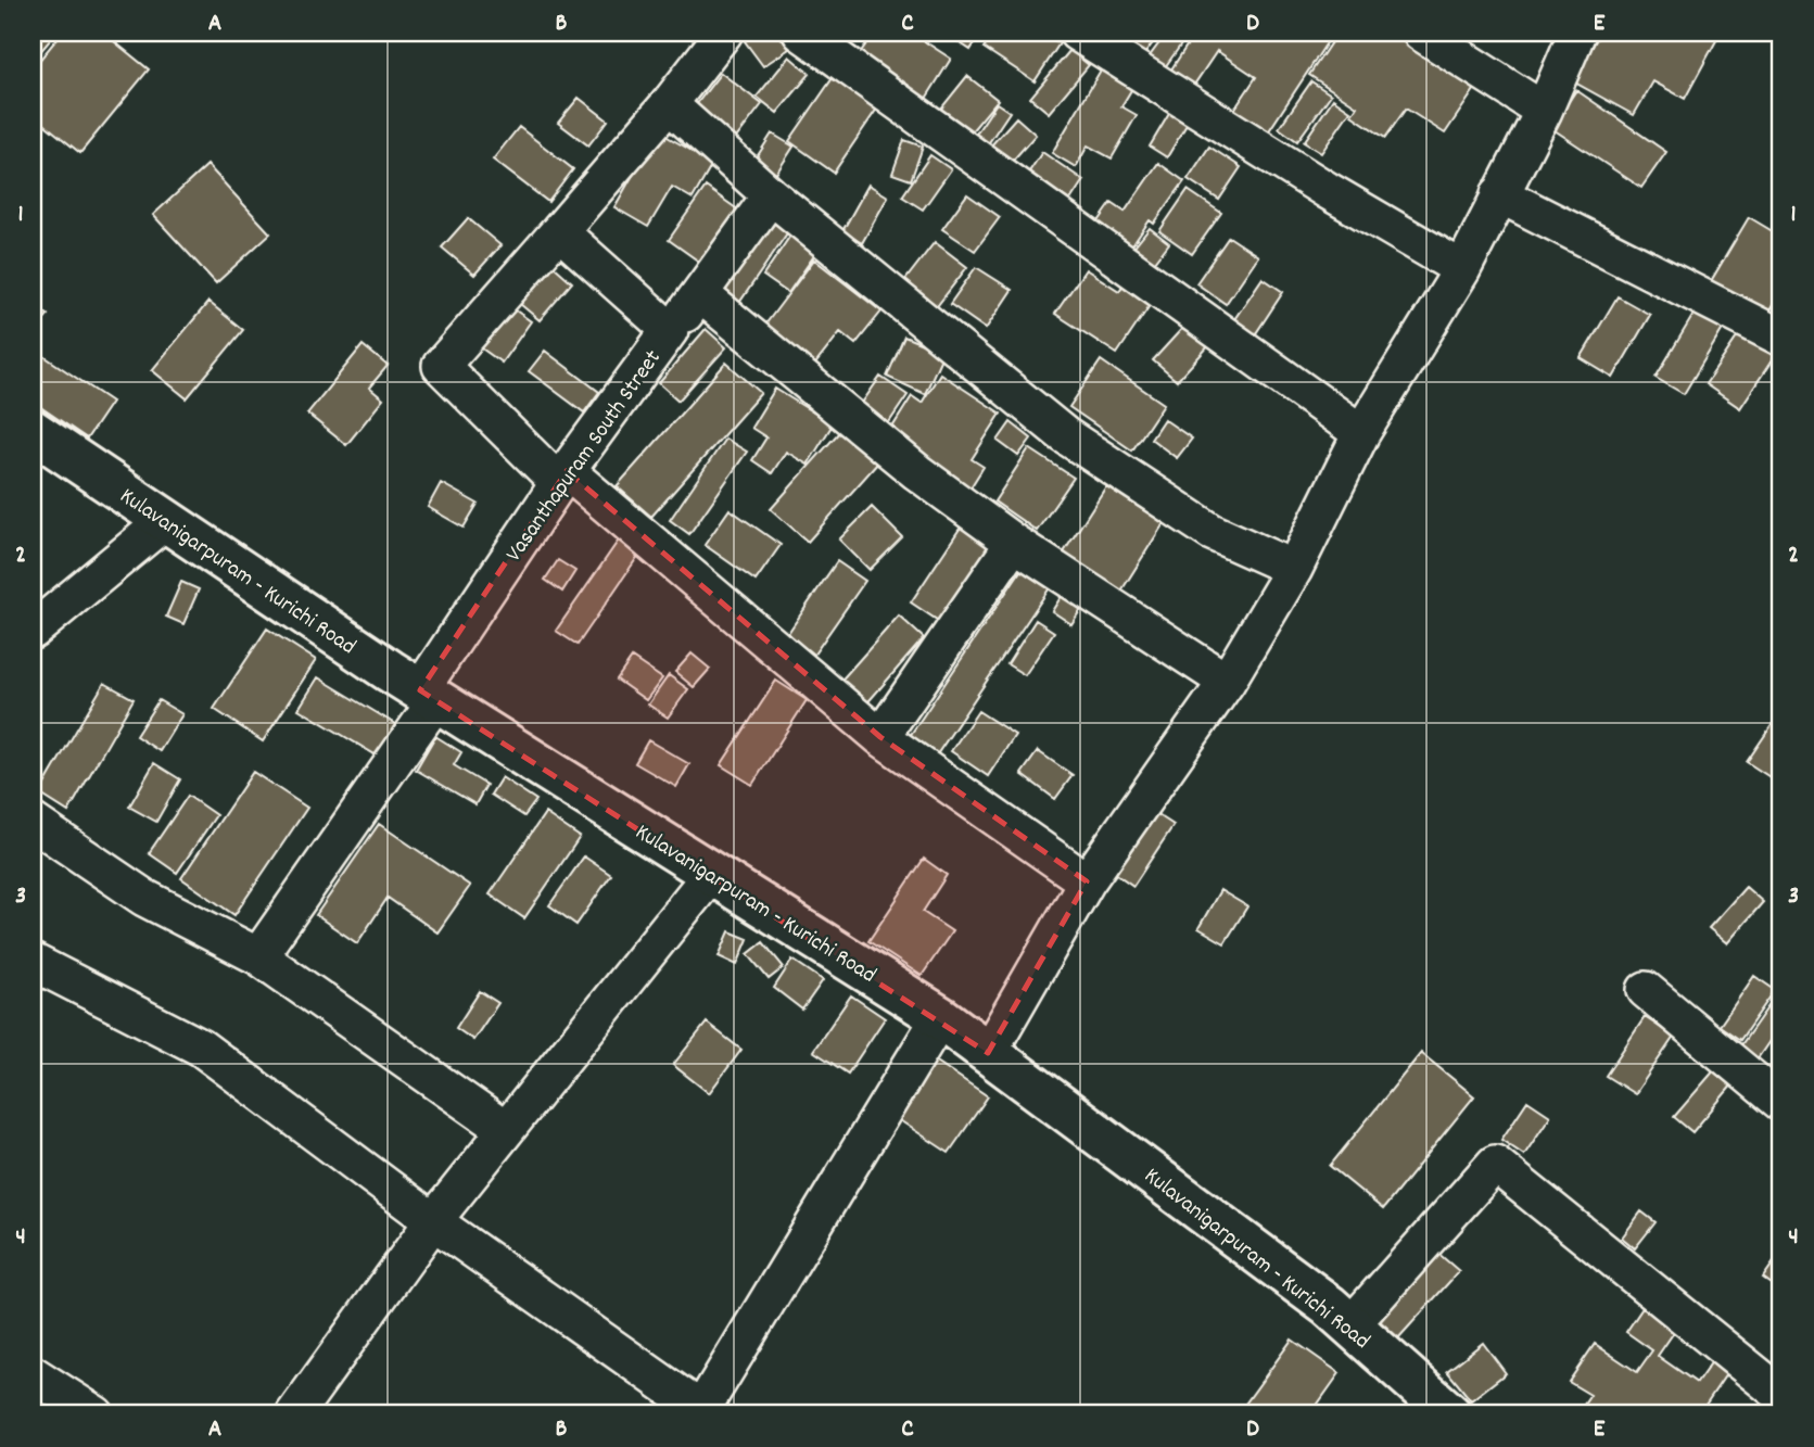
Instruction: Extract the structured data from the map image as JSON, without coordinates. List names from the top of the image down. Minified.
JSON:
{"streets":{"main road":["Kulavanigarpuram - Kurichi Road"],"street":["Vasanthapuram South Street"]},"crossings":[["Vasanthapuram South Street","Kulavanigarpuram - Kurichi Road"]],"grid":{"columns":["A","B","C","D","E"],"rows":["1","2","3","4"]}}
